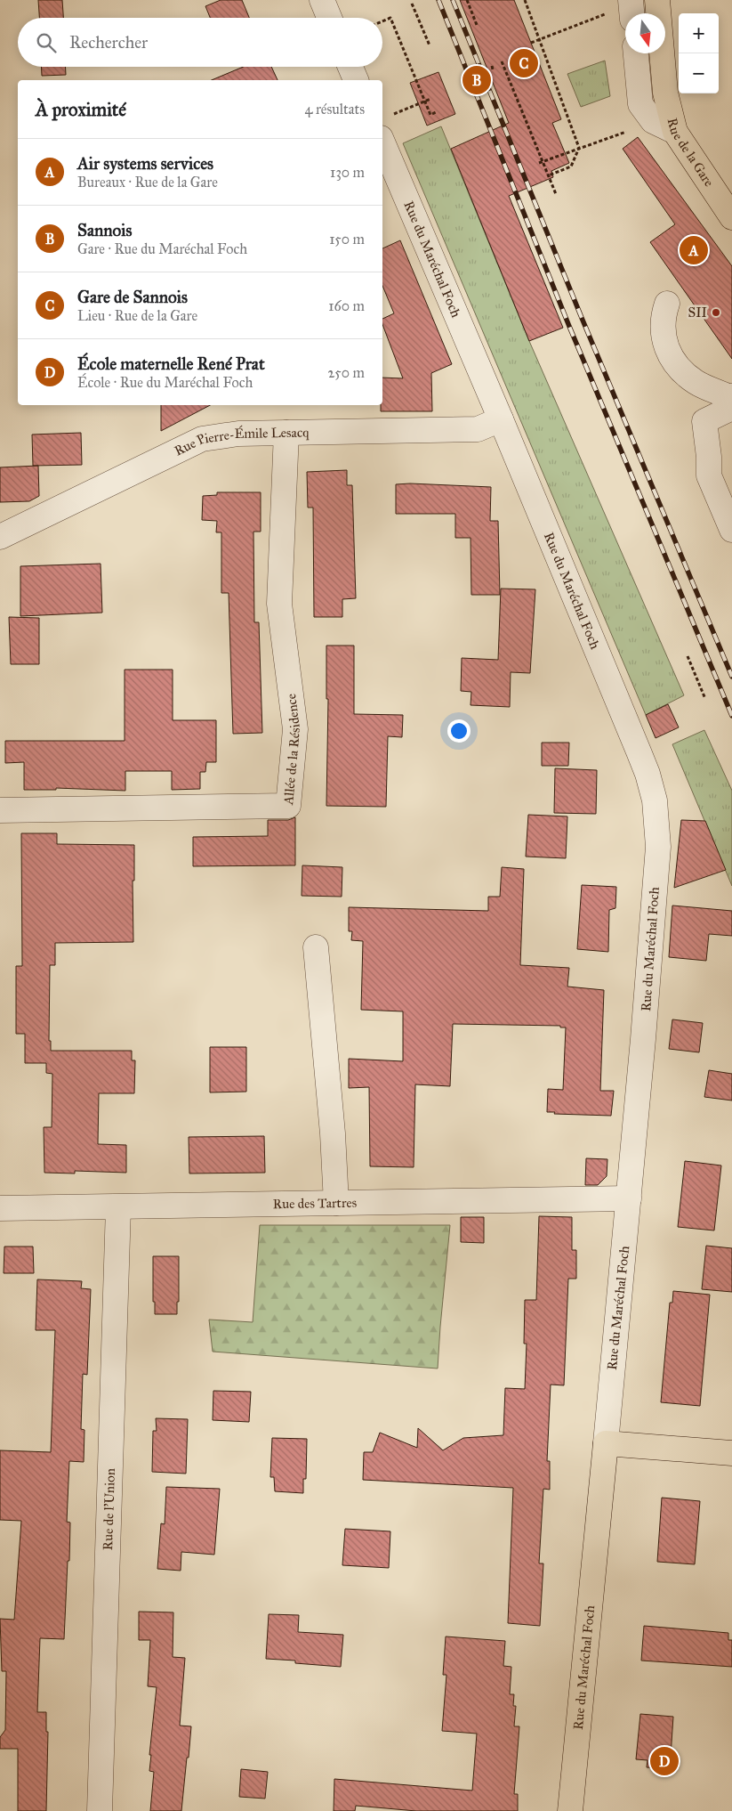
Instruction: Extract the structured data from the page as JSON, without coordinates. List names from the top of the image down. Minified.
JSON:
{"streets":{"main road":["Rue de la Gare","Rue du Maréchal Foch"],"street":["Rue Pierre-Émile Lesacq","Allée de la Résidence","Rue des Tartres","Rue de l'Union"]},"crossings":[["Rue du Maréchal Foch","Rue Pierre-Émile Lesacq"],["Rue du Maréchal Foch","Rue des Tartres"],["Rue Pierre-Émile Lesacq","Allée de la Résidence"],["Rue des Tartres","Rue de l'Union"]],"places":["SII"],"north":"bottom","page":{"map_buttons":["+","−"],"search":"Rechercher","pins":["C","B","A","D"],"heading":["À proximité","4 résultats"],"list":[{"mark":"A","name":"Air systems services","note":"Bureaux · Rue de la Gare","value":"130 m"},{"mark":"B","name":"Sannois","note":"Gare · Rue du Maréchal Foch","value":"150 m"},{"mark":"C","name":"Gare de Sannois","note":"Lieu · Rue de la Gare","value":"160 m"},{"mark":"D","name":"École maternelle René Prat","note":"École · Rue du Maréchal Foch","value":"250 m"}]}}
